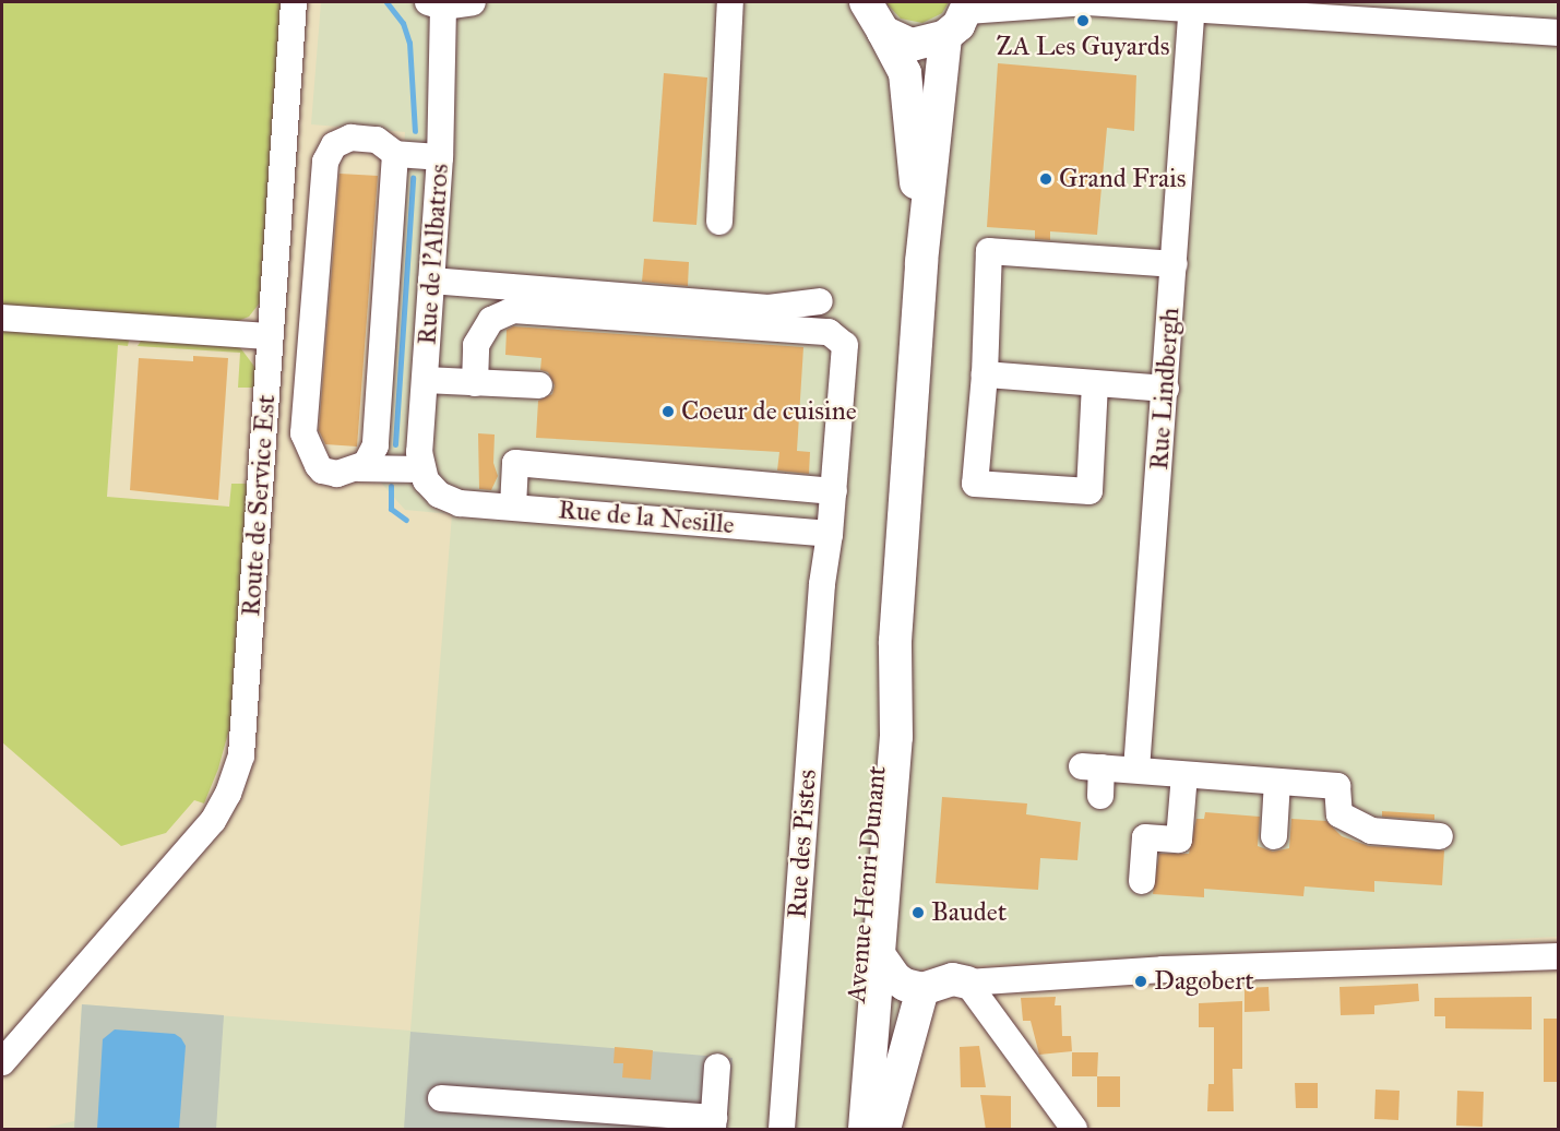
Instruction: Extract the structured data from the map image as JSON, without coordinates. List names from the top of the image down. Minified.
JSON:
{"streets":{"main road":["Avenue Henri Dunant"],"street":["Rue de l'Albatros","Rue Lindbergh","Route de Service Est","Rue de la Nesille","Rue des Pistes"]},"crossings":[["Rue de l'Albatros","Rue de la Nesille"],["Rue de la Nesille","Rue des Pistes"]],"places":["ZA Les Guyards","Grand Frais","Coeur de cuisine","Baudet","Dagobert"]}
